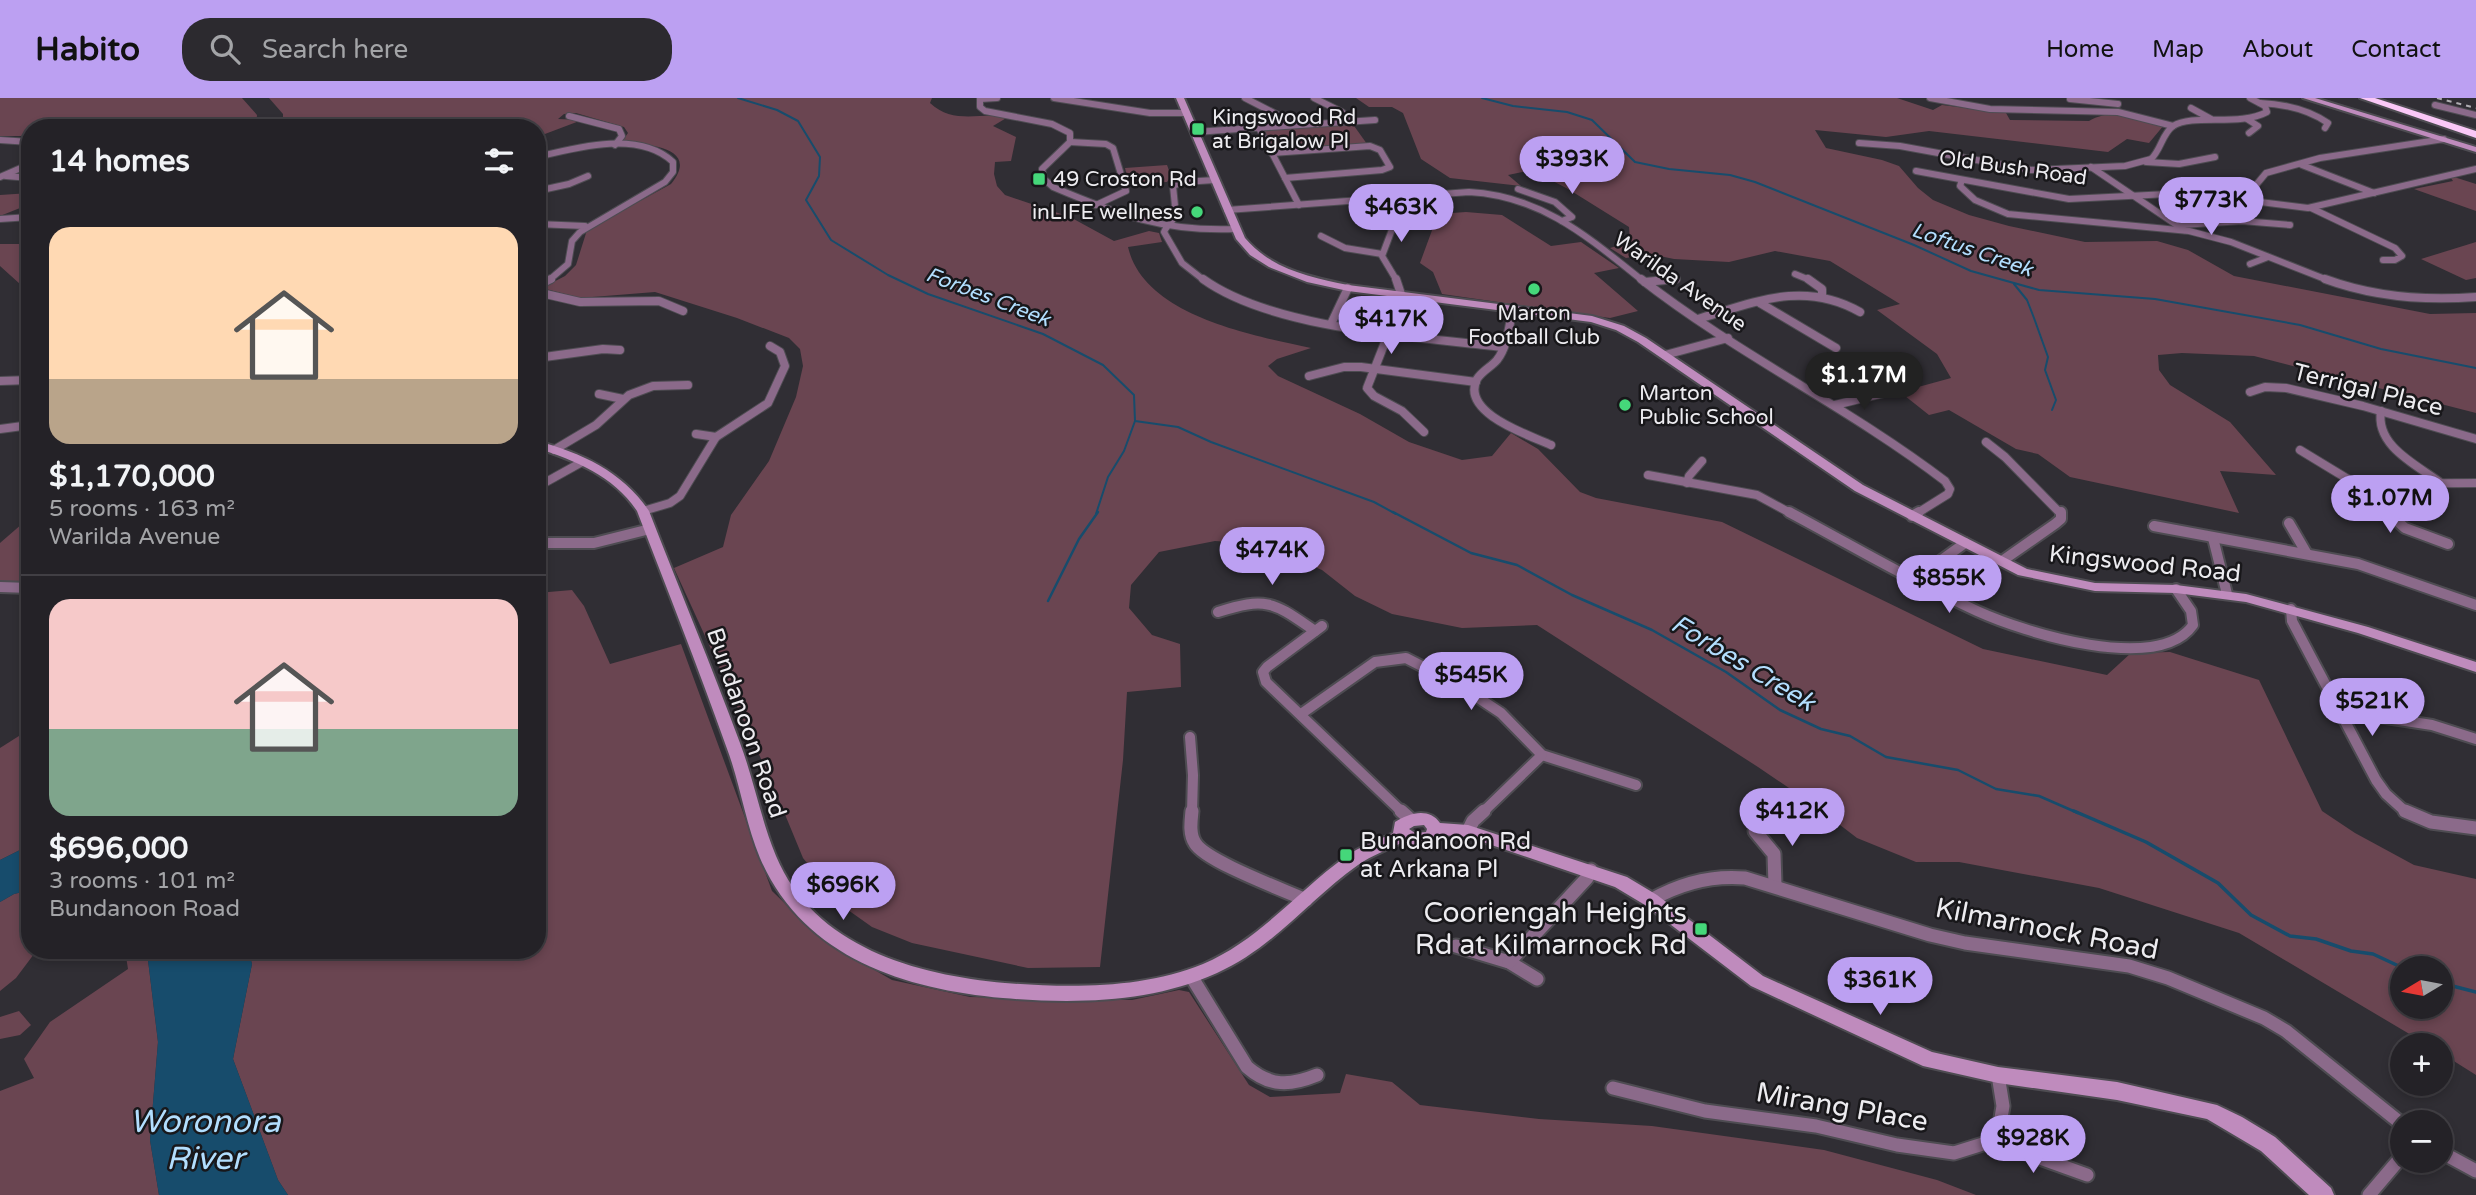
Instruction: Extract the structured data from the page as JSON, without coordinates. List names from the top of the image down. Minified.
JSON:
{"streets":{"street":["Old Bush Road","Warilda Avenue","Terrigal Place","Kingswood Road","Bundanoon Road","Kilmarnock Road","Mirang Place"]},"crossings":[["Warilda Avenue","Kingswood Road"]],"water":["Loftus Creek","Forbes Creek","Woronora River"],"places":{"transit":["Kingswood Rd at Brigalow Pl","49 Croston Rd","Bundanoon Rd at Arkana Pl","Cooriengah Heights Rd at Kilmarnock Rd"],"other":["inLIFE wellness","Marton Football Club","Marton Public School"]},"north":"left","page":{"header":"Habito","search":"Search here","nav":["Home","Map","About","Contact"],"heading":"14 homes","price":["$393K","$773K","$463K","$417K","$1.17M","$1.07M","$474K","$855K","$545K","$521K","$412K","$696K","$361K","$928K"],"list":[{"name":"$1,170,000","note":"5 rooms · 163 m² · Warilda Avenue"},{"name":"$696,000","note":"3 rooms · 101 m² · Bundanoon Road"}],"map_buttons":["+","−"]}}
